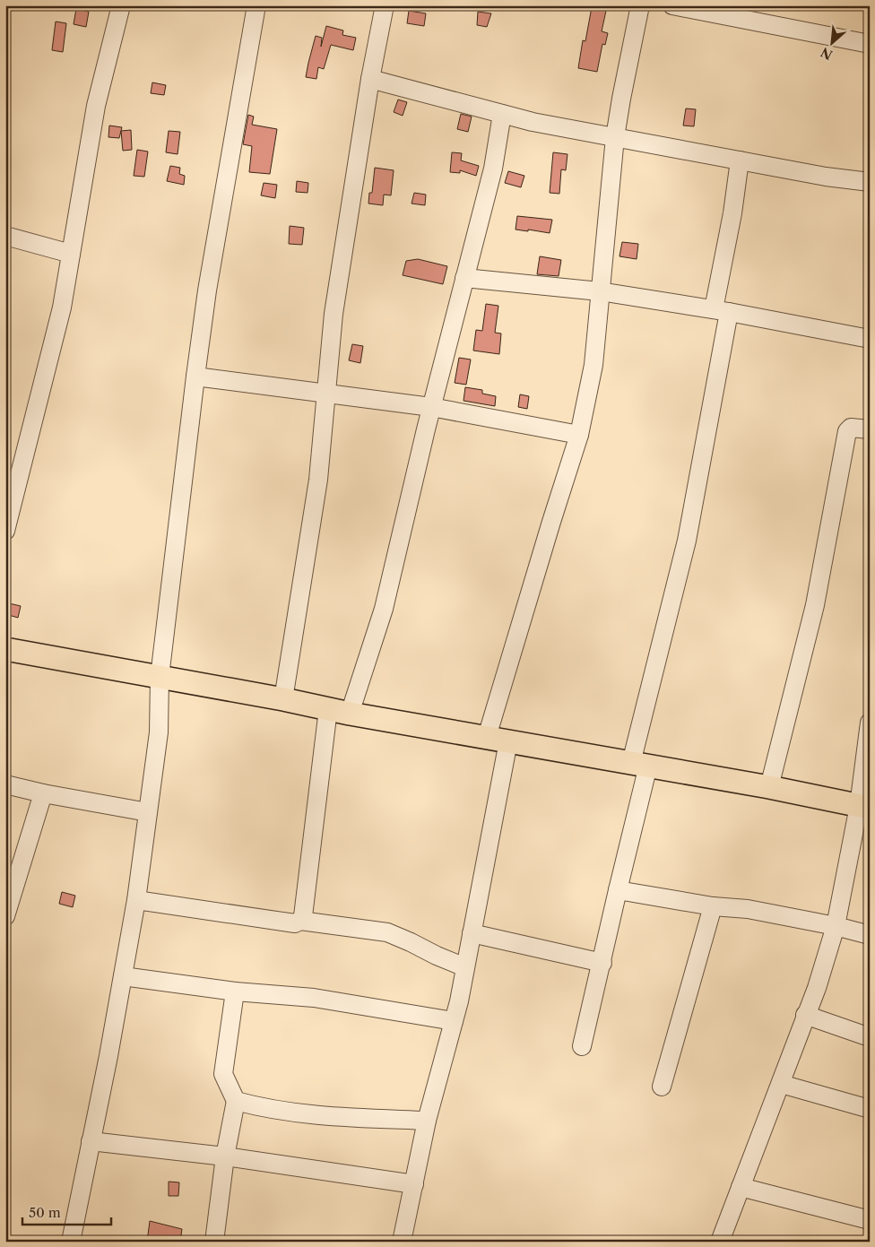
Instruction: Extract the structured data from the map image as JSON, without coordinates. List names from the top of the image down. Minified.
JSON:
{"scale_bar":"50 m","north":"bottom left"}
